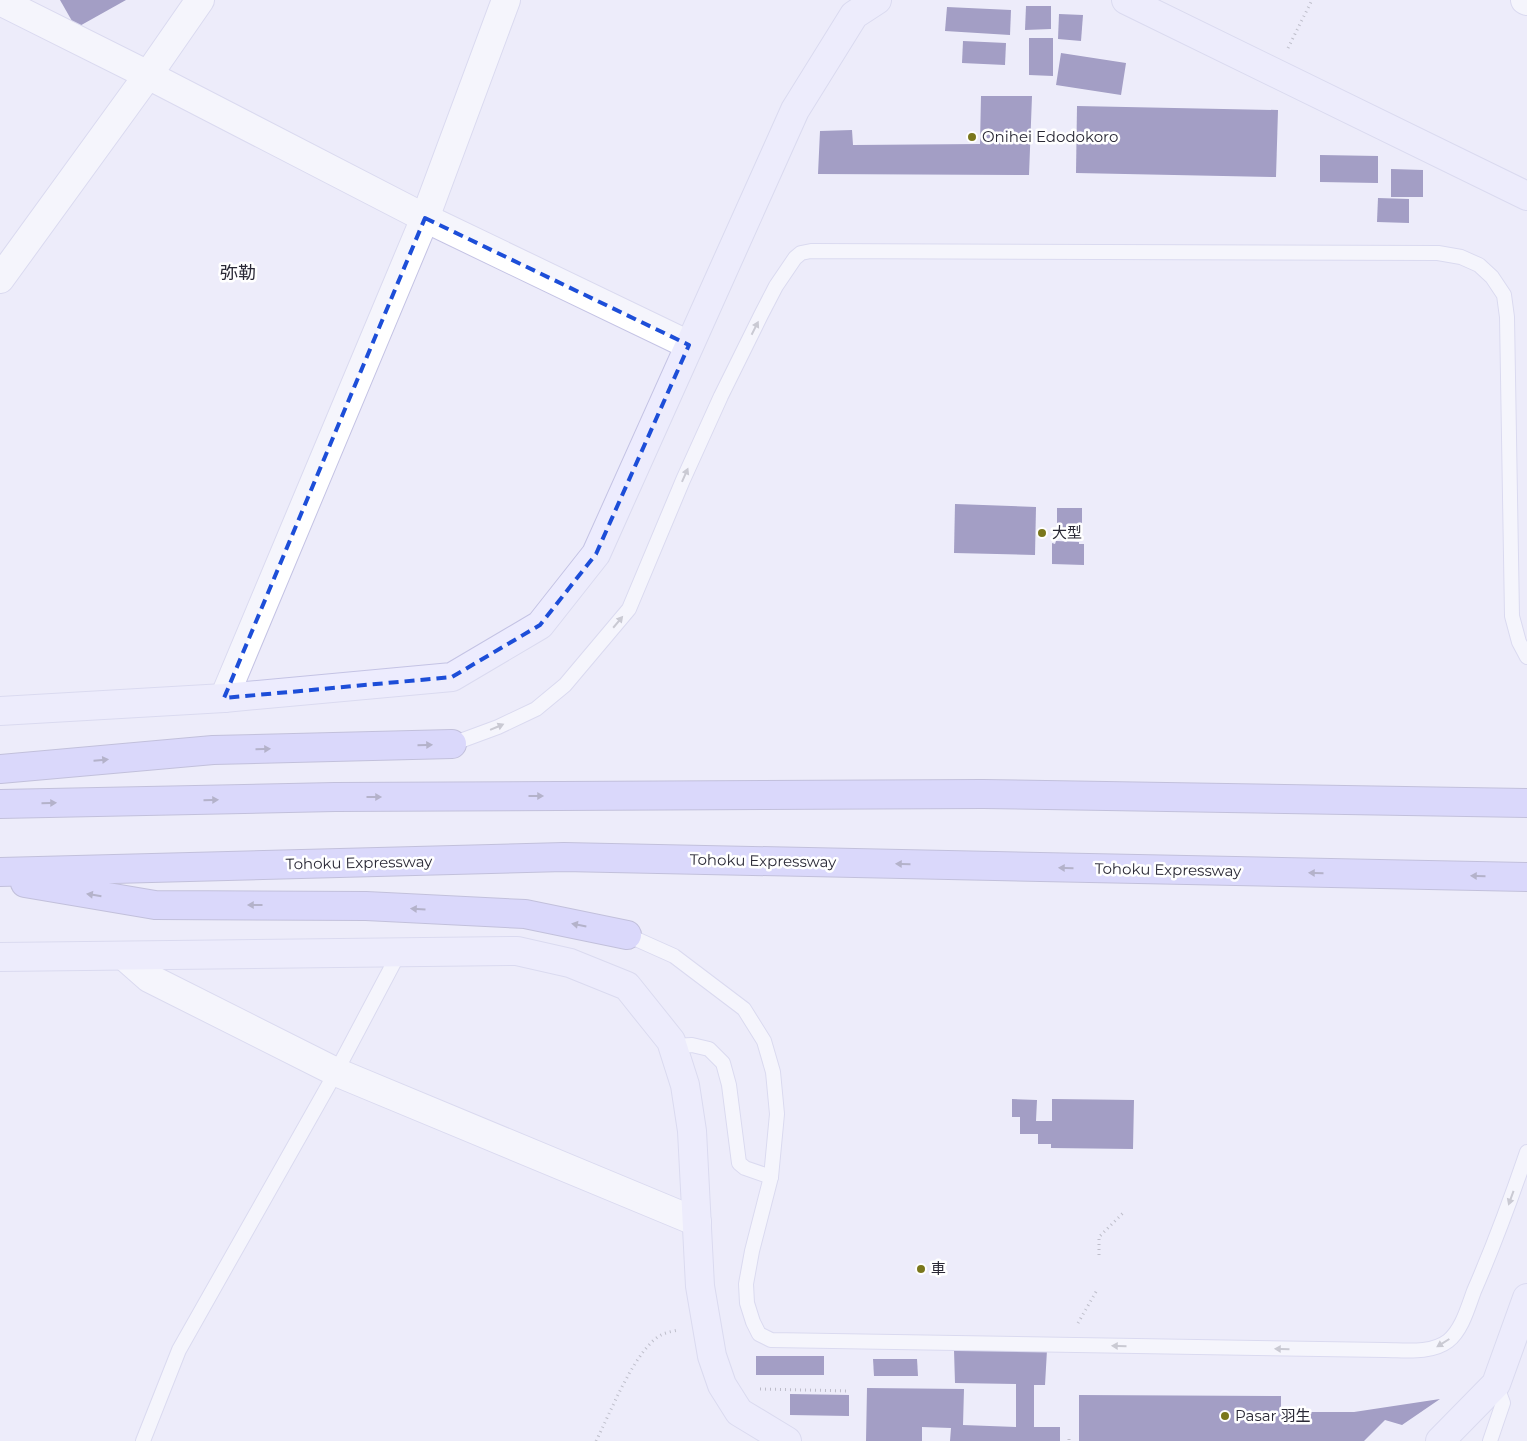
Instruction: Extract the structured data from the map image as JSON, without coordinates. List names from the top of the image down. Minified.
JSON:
{"streets":{"highway":["Tohoku Expressway"]},"districts":["弥勒"],"places":["Onihei Edodokoro","大型","車","Pasar 羽生"]}
